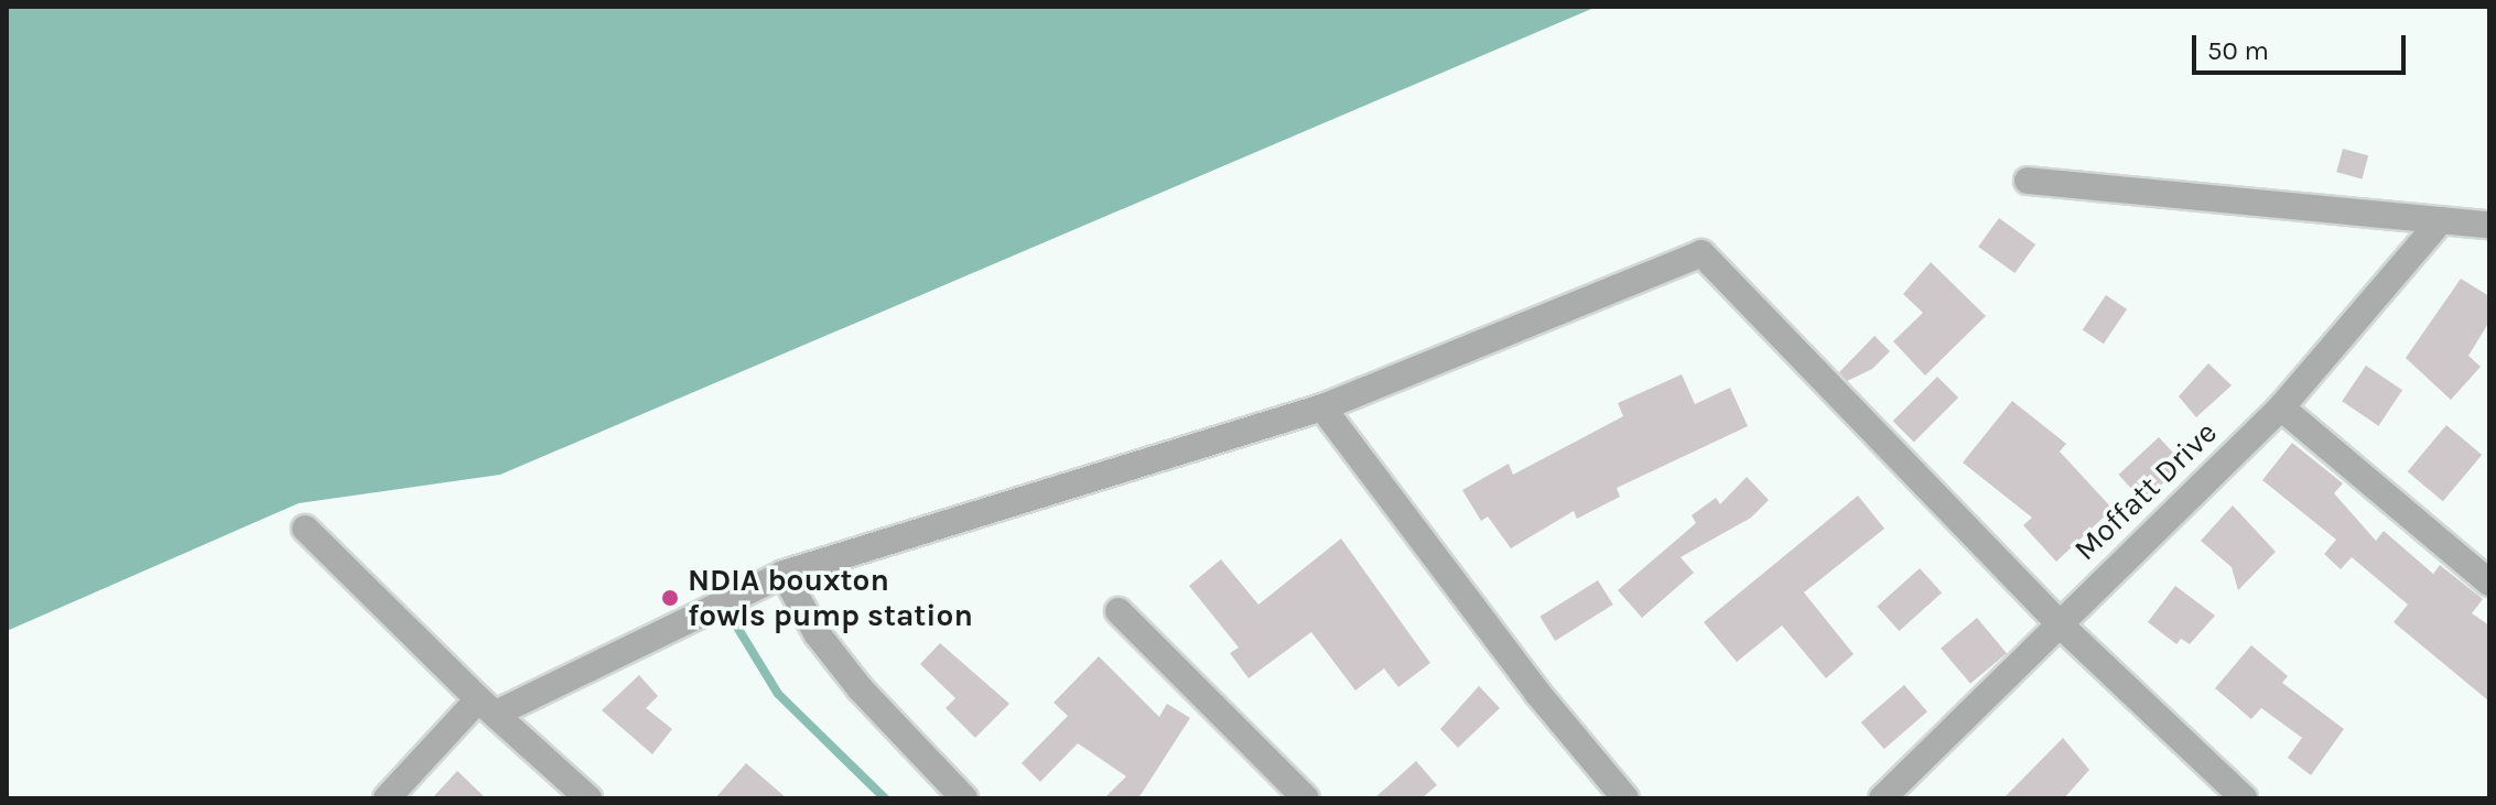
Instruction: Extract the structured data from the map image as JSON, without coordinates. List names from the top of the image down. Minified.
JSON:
{"streets":{"street":["Moffatt Drive"]},"places":["NDIA bouxton fowls pump station"],"scale_bar":"50 m"}
